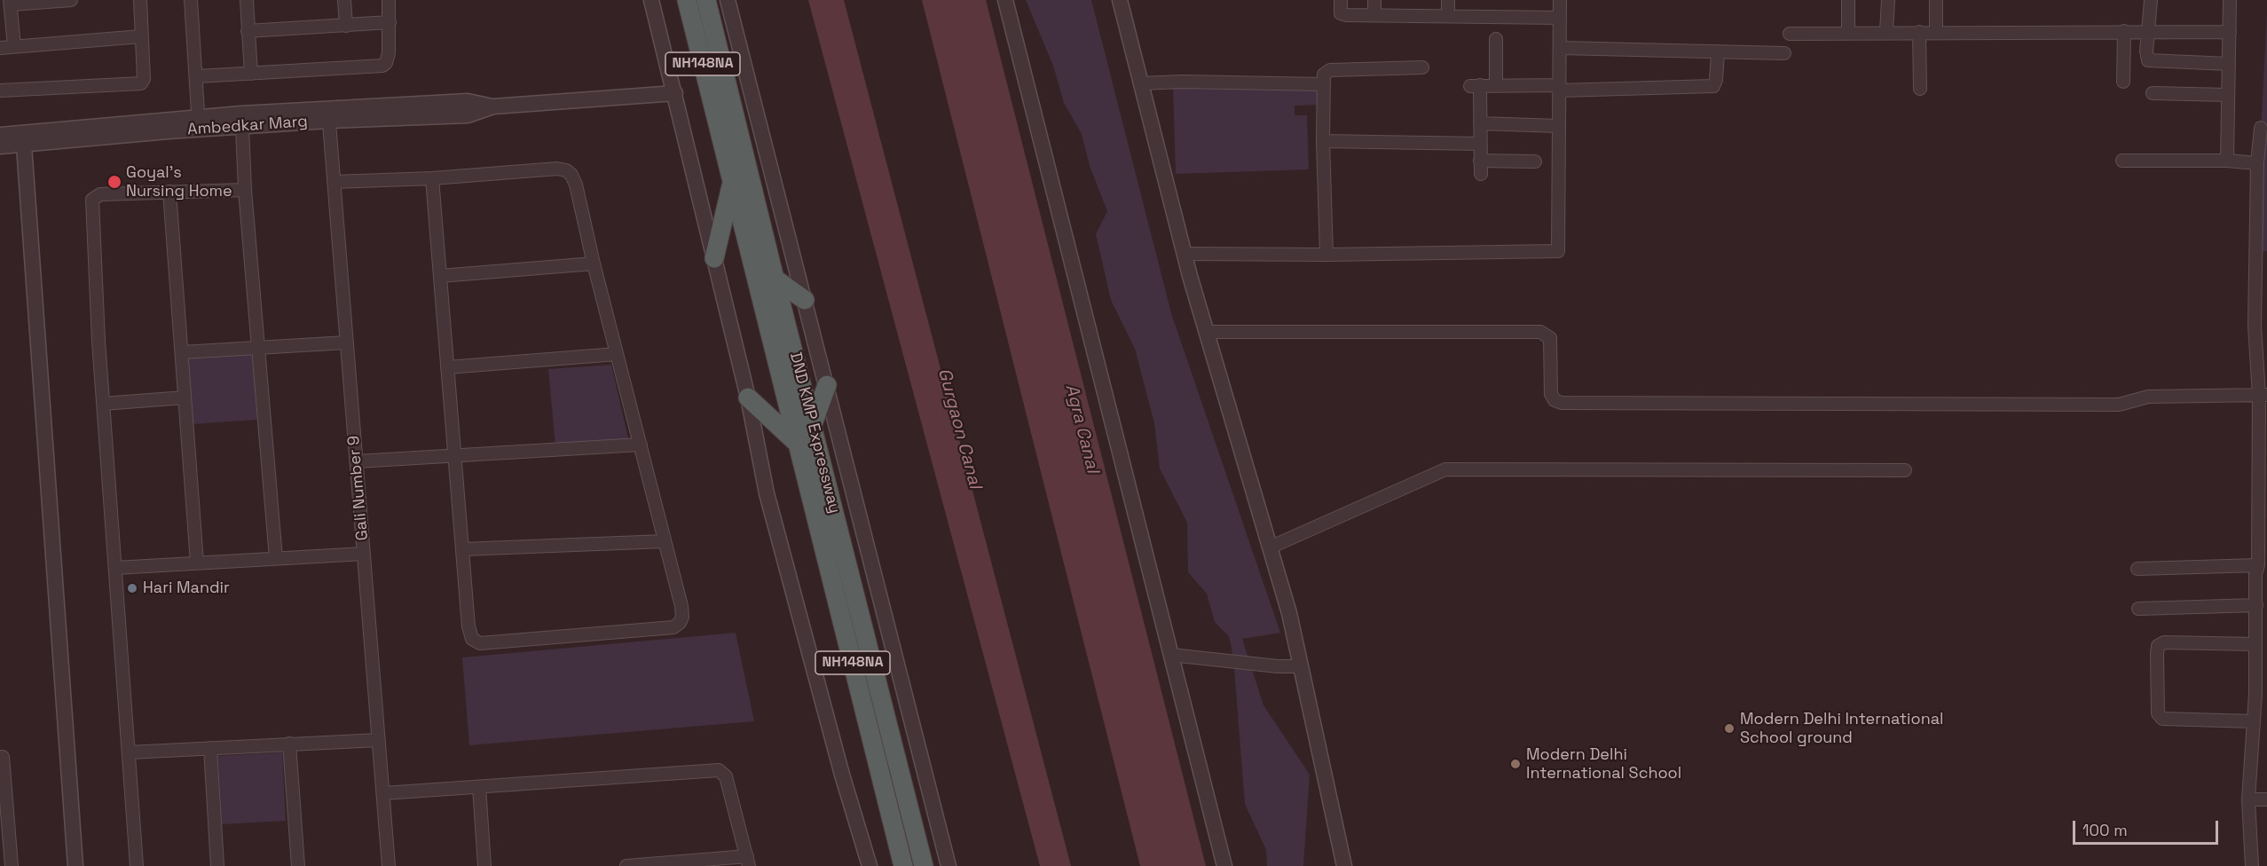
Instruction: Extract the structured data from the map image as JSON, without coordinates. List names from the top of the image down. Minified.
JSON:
{"streets":{"highway":["NH148NA","DND KMP Expressway"],"street":["Ambedkar Marg","Gali Number 9"]},"crossings":[["Ambedkar Marg","Gali Number 9"]],"water":["Gurgaon Canal","Agra Canal"],"places":["Goyal's Nursing Home","Hari Mandir","Modern Delhi International School ground","Modern Delhi International School"],"scale_bar":"100 m"}
